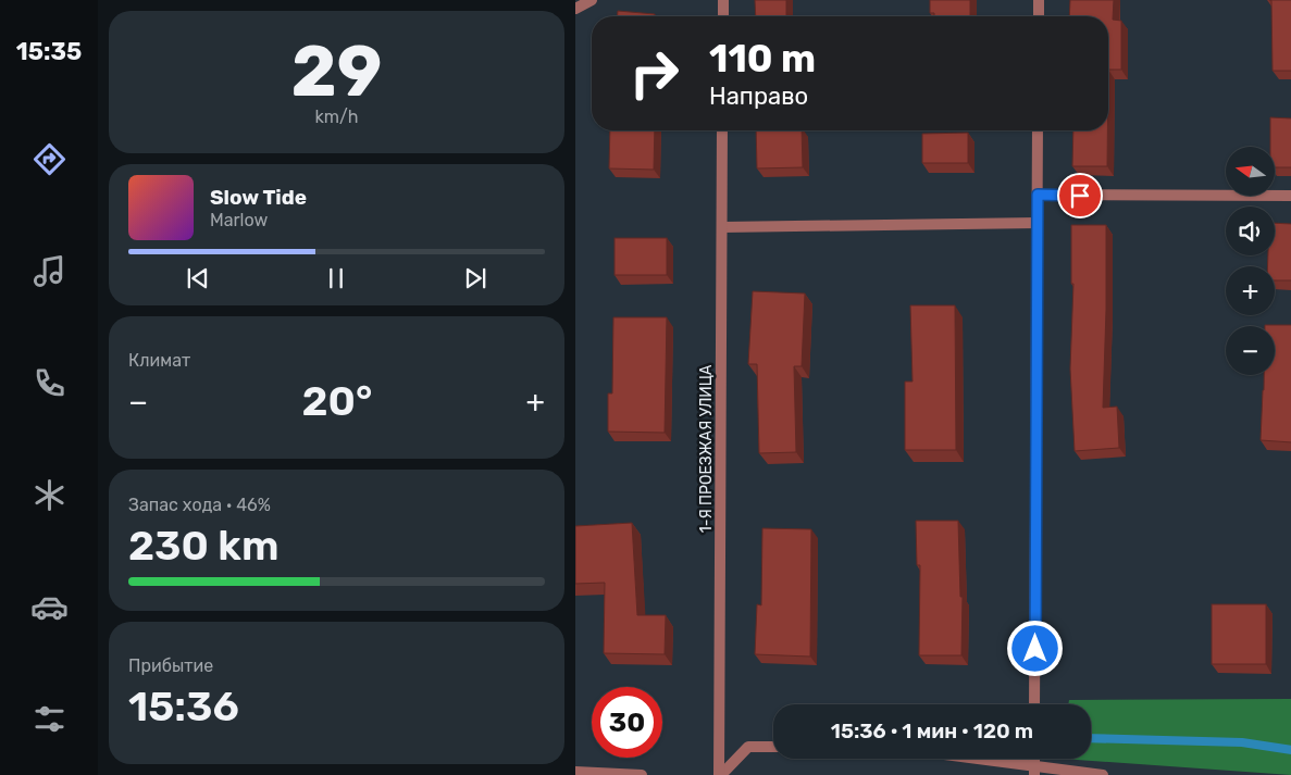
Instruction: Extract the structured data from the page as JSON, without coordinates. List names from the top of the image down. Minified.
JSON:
{"streets":{"street":["1-Я ПРОЕЗЖАЯ УЛИЦА"]},"north":"left","page":{"tabs":"15:35","tile":[["29","km/h"],"Климат",["Запас хода · 46%","230 km"],["Прибытие","15:36"]],"turn":["110 m","Направо"],"map_buttons":["+","−"],"song":["Slow Tide","Marlow"],"heat":["−","20°","+"],"limit":"30","trip":"15:36 · 1 мин · 120 m"}}
